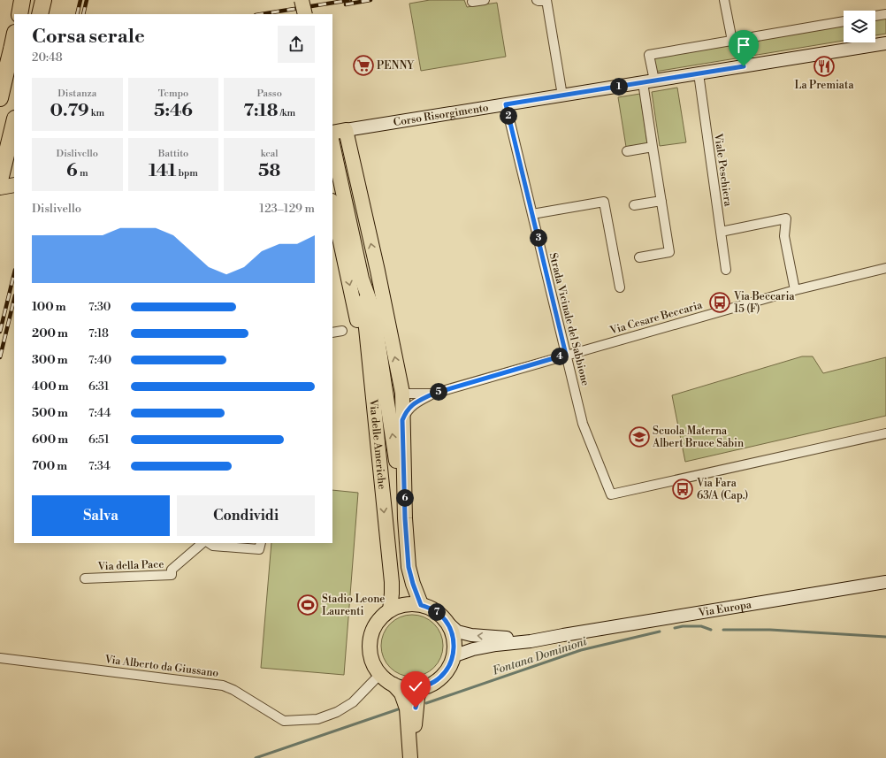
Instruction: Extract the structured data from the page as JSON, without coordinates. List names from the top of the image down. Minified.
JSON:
{"streets":{"main road":["Corso Risorgimento","Via delle Americhe","Via Europa"],"street":["Viale Peschiera","Via Cesare Beccaria","Strada Vicinale del Sabbione","Via della Pace","Via Alberto da Giussano"]},"crossings":[["Corso Risorgimento","Viale Peschiera"],["Corso Risorgimento","Strada Vicinale del Sabbione"],["Via Cesare Beccaria","Strada Vicinale del Sabbione"],["Via delle Americhe","Via Europa"],["Via delle Americhe","Via Alberto da Giussano"],["Via Europa","Via Alberto da Giussano"]],"water":["Fontana Dominioni"],"places":{"supermarket":["PENNY"],"restaurant":["La Premiata"],"bus stop":["Via Beccaria 15 (F)","Via Fara 63/A (Cap.)"],"school or university":["Scuola Materna Albert Bruce Sabin"],"sports":["Stadio Leone Laurenti"]},"page":{"heading":["Corsa serale","20:48"],"stats":[["Distanza","0.79 km"],["Tempo","5:46"],["Passo","7:18 /km"],["Dislivello","6 m"],["Battito","141 bpm"],["kcal","58"]],"pins":["1","2","3","4","5","6","7"],"chart":["Dislivello","123–129 m"],"list":[{"name":"100 m","note":"7:30"},{"name":"200 m","note":"7:18"},{"name":"300 m","note":"7:40"},{"name":"400 m","note":"6:31"},{"name":"500 m","note":"7:44"},{"name":"600 m","note":"6:51"},{"name":"700 m","note":"7:34"}],"buttons":["Salva","Condividi"]}}
